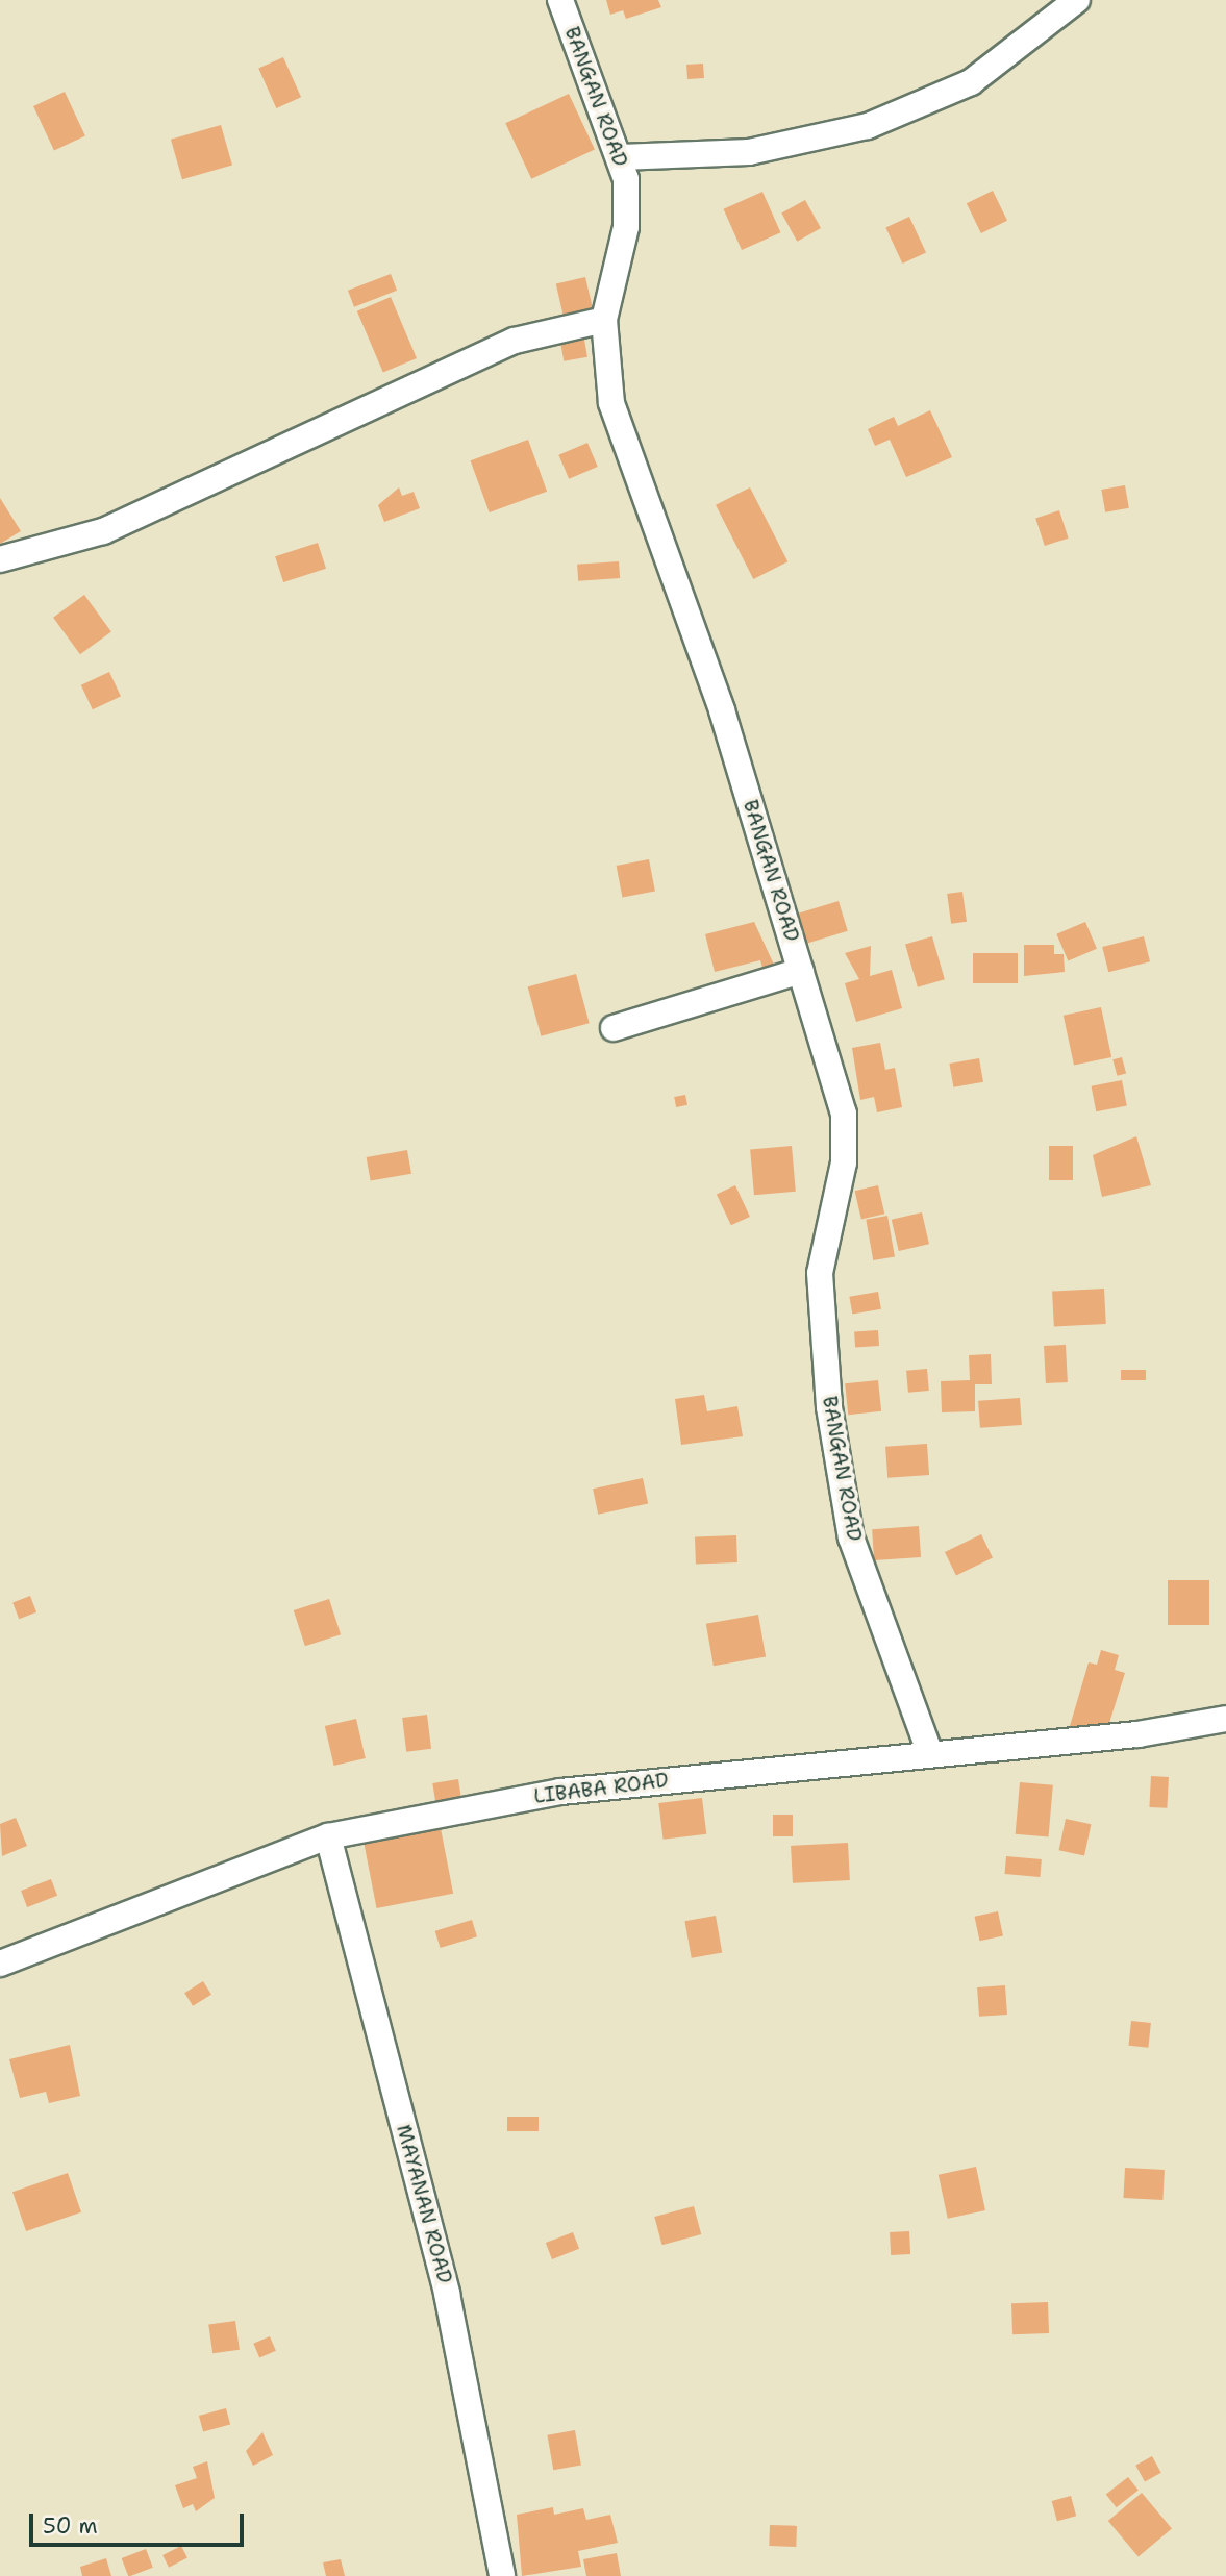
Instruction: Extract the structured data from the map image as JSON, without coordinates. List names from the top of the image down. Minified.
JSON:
{"streets":{"street":["BANGAN ROAD","LIBABA ROAD","MAYANAN ROAD"]},"crossings":[["BANGAN ROAD","LIBABA ROAD"],["LIBABA ROAD","MAYANAN ROAD"]],"scale_bar":"50 m"}
